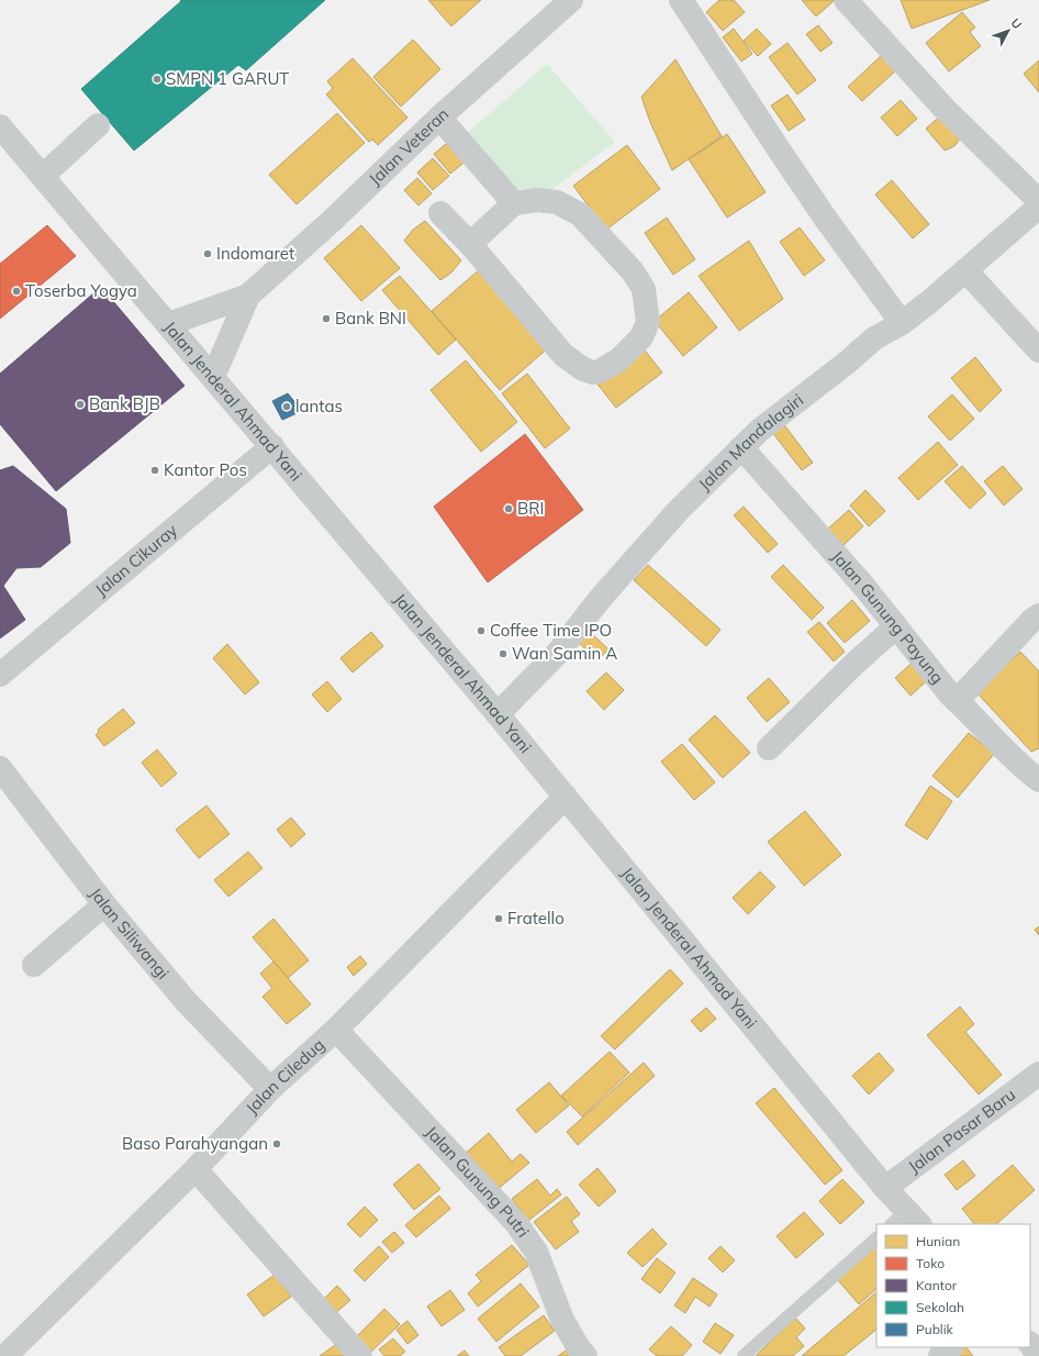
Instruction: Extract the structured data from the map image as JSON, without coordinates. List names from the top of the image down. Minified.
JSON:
{"streets":{"main road":["Jalan Jenderal Ahmad Yani"],"street":["Jalan Veteran","Jalan Mandalagiri","Jalan Cikuray","Jalan Gunung Payung","Jalan Siliwangi","Jalan Ciledug","Jalan Pasar Baru","Jalan Gunung Putri"]},"crossings":[["Jalan Veteran","Jalan Jenderal Ahmad Yani"],["Jalan Jenderal Ahmad Yani","Jalan Mandalagiri"],["Jalan Jenderal Ahmad Yani","Jalan Cikuray"],["Jalan Jenderal Ahmad Yani","Jalan Ciledug"],["Jalan Jenderal Ahmad Yani","Jalan Pasar Baru"],["Jalan Mandalagiri","Jalan Gunung Payung"],["Jalan Siliwangi","Jalan Ciledug"],["Jalan Ciledug","Jalan Gunung Putri"]],"places":["SMPN 1 GARUT","Indomaret","Toserba Yogya","Bank BNI","Bank BJB","lantas","Kantor Pos","BRI","Coffee Time IPO","Wan Samin A","Fratello","Baso Parahyangan"],"legend":["Hunian","Toko","Kantor","Sekolah","Publik"],"north":"top right"}
